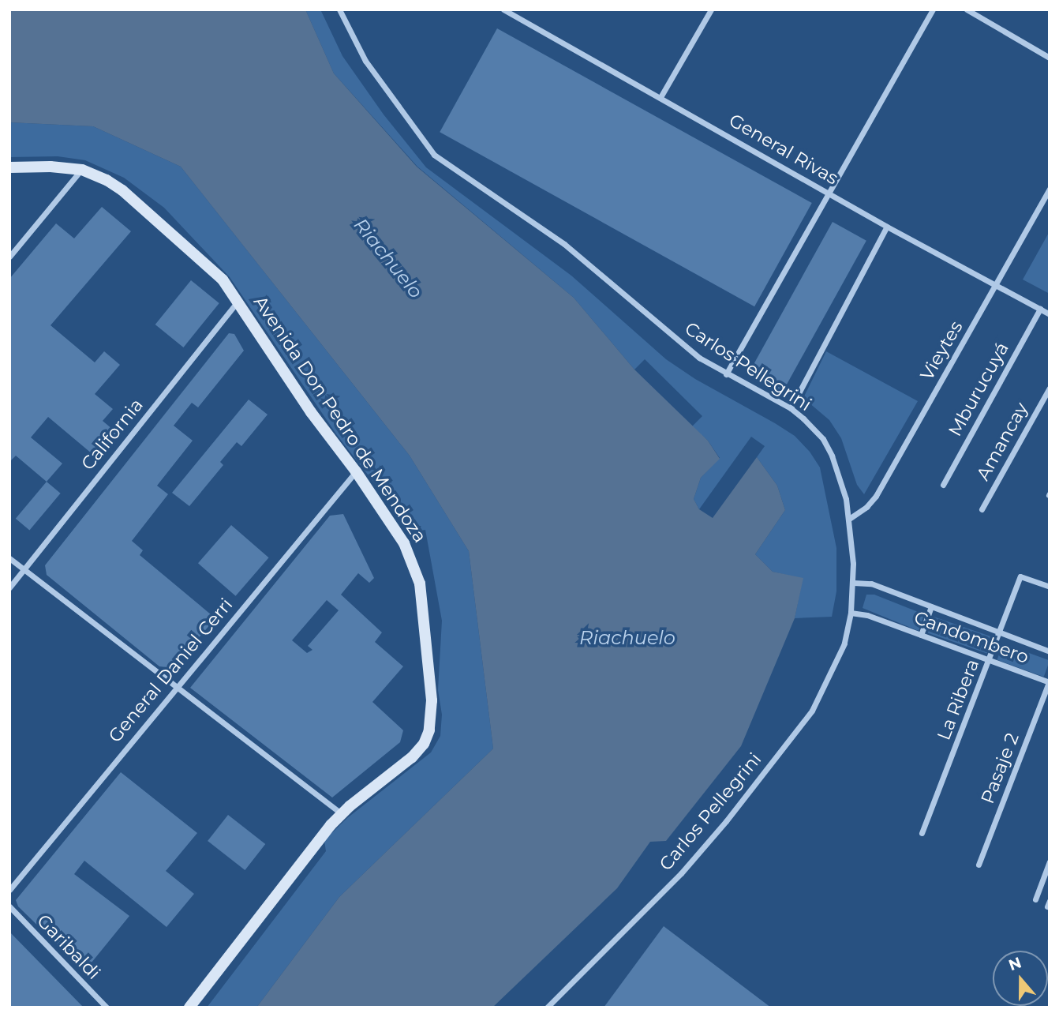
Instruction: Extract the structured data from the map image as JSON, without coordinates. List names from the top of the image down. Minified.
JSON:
{"streets":{"main road":["Avenida Don Pedro de Mendoza"],"street":["General Rivas","Vieytes","Carlos Pellegrini","Mburucuyá","California","Amancay","Candombero","General Daniel Cerri","La Ribera","Pasaje 2","Garibaldi"]},"crossings":[["General Rivas","Vieytes"],["General Rivas","Mburucuyá"],["Vieytes","Carlos Pellegrini"],["Carlos Pellegrini","Candombero"],["Avenida Don Pedro de Mendoza","California"],["Avenida Don Pedro de Mendoza","General Daniel Cerri"],["Candombero","La Ribera"],["Candombero","Pasaje 2"]],"water":["Riachuelo"],"north":"top"}
